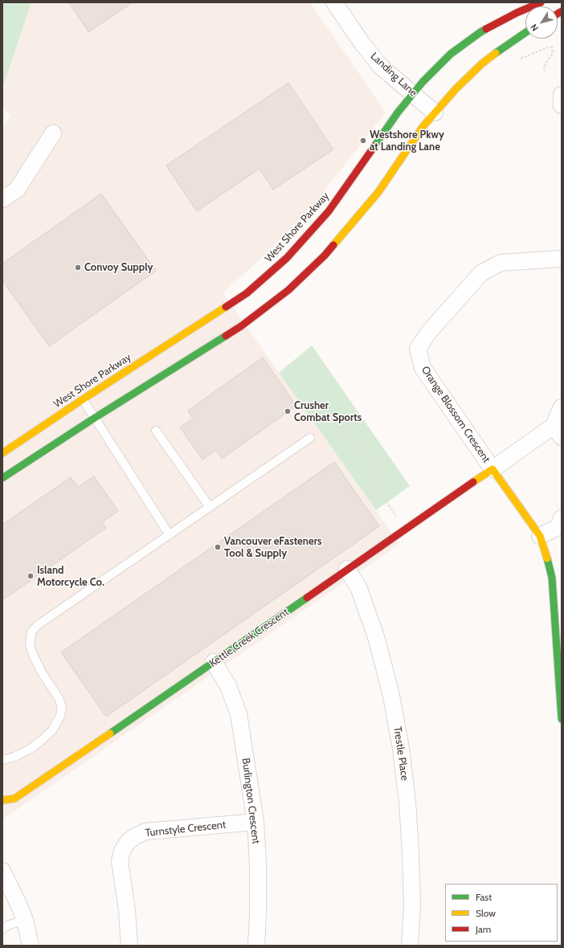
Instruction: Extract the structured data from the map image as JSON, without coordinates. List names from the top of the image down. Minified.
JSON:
{"streets":{"main road":["West Shore Parkway","Kettle Creek Crescent"],"street":["Landing Lane","Orange Blossom Crescent","Trestle Place","Burlington Crescent","Turnstyle Crescent"]},"crossings":[["Landing Lane","West Shore Parkway"],["Orange Blossom Crescent","Kettle Creek Crescent"],["Kettle Creek Crescent","Trestle Place"],["Kettle Creek Crescent","Burlington Crescent"],["Burlington Crescent","Turnstyle Crescent"]],"places":["Westshore Pkwy at Landing Lane","Convoy Supply","Crusher Combat Sports","Vancouver eFasteners Tool & Supply","Island Motorcycle Co."],"legend":["Fast","Slow","Jam"],"north":"bottom left"}
